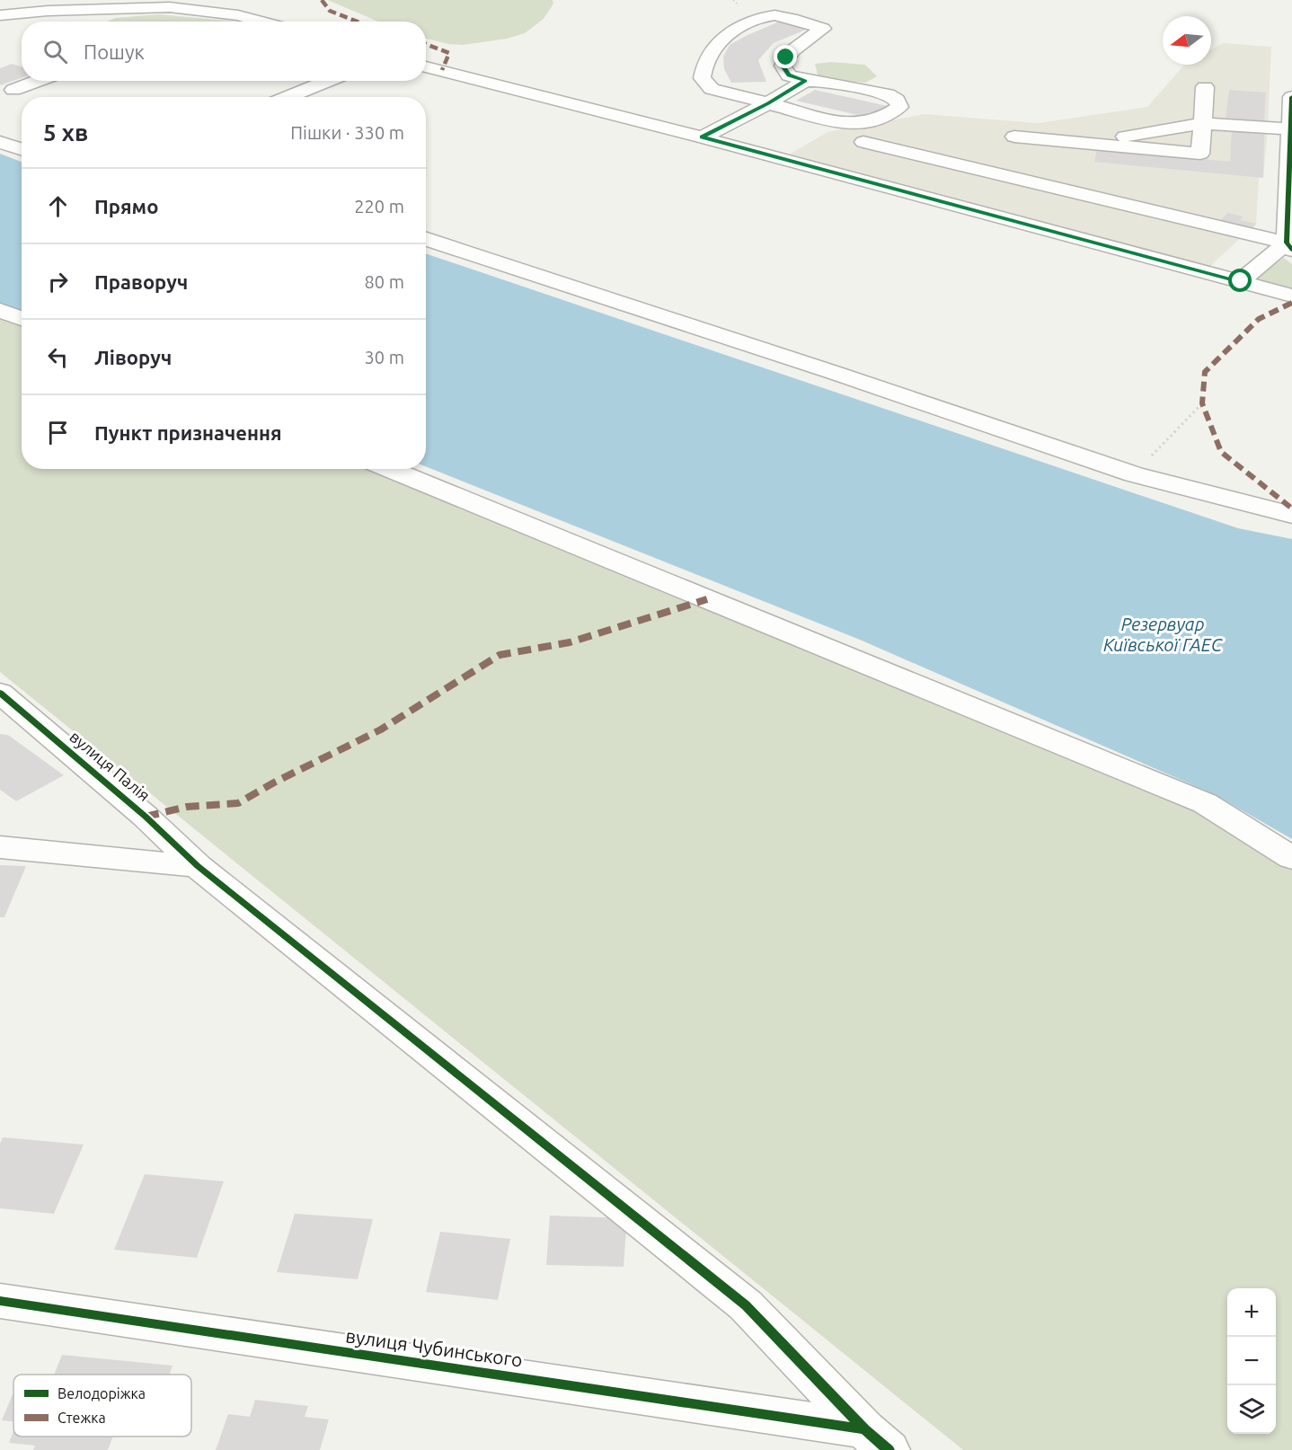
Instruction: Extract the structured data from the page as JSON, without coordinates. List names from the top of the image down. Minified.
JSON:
{"streets":{"street":["вулиця Палія","вулиця Чубинського"]},"crossings":[["вулиця Палія","вулиця Чубинського"]],"water":["Резервуар Київської ГАЕС"],"legend":["Велодоріжка","Стежка"],"north":"left","page":{"search":"Пошук","heading":["5 хв","Пішки · 330 m"],"list":[["Прямо","220 m"],["Праворуч","80 m"],["Ліворуч","30 m"],"Пункт призначення"],"map_buttons":["+","−"]}}
